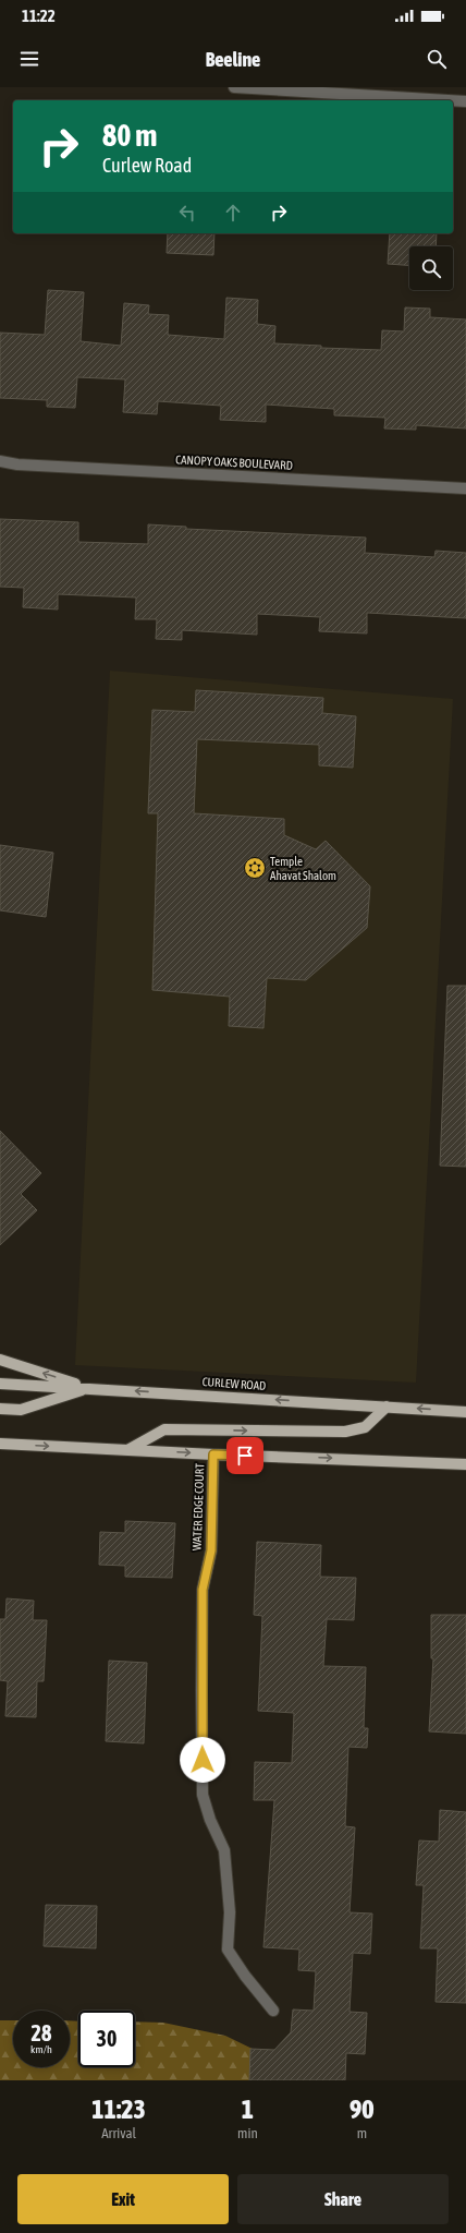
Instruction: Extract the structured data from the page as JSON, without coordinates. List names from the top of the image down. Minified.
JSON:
{"streets":{"main road":["CURLEW ROAD"],"street":["CANOPY OAKS BOULEVARD","WATER EDGE COURT"]},"places":{"synagogue":["Temple Ahavat Shalom"]},"page":{"status":"11:22","header":"Beeline","turn":["80 m","Curlew Road"],"speed":"28 km/h","limit":"30","eta":["11:23","Arrival","1","min","90","m"],"buttons":["Exit","Share"]}}
